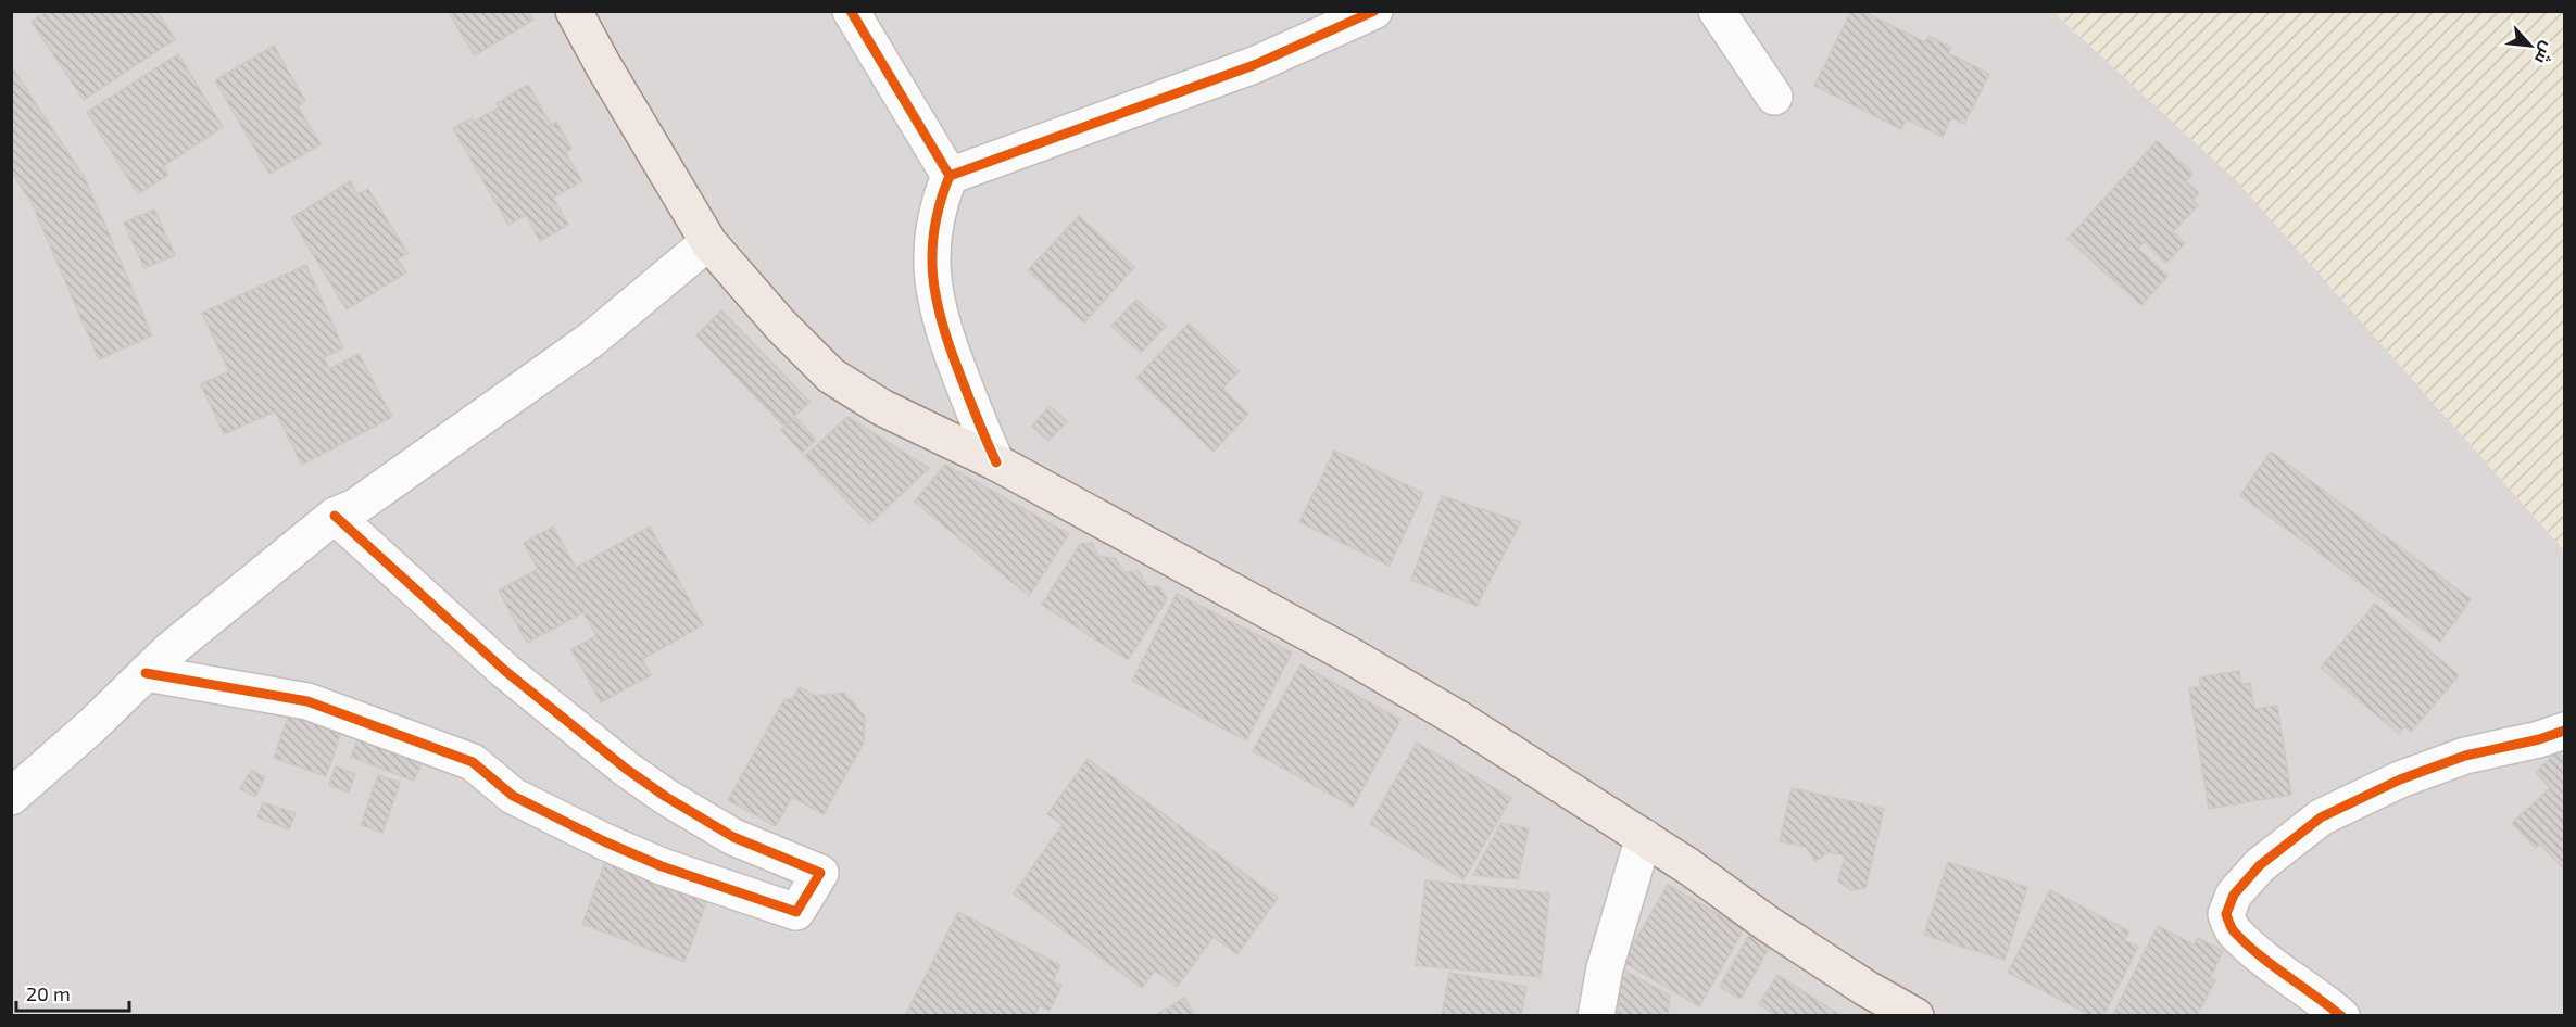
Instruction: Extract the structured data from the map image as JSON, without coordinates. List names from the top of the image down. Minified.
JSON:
{"scale_bar":"20 m","north":"bottom right"}
